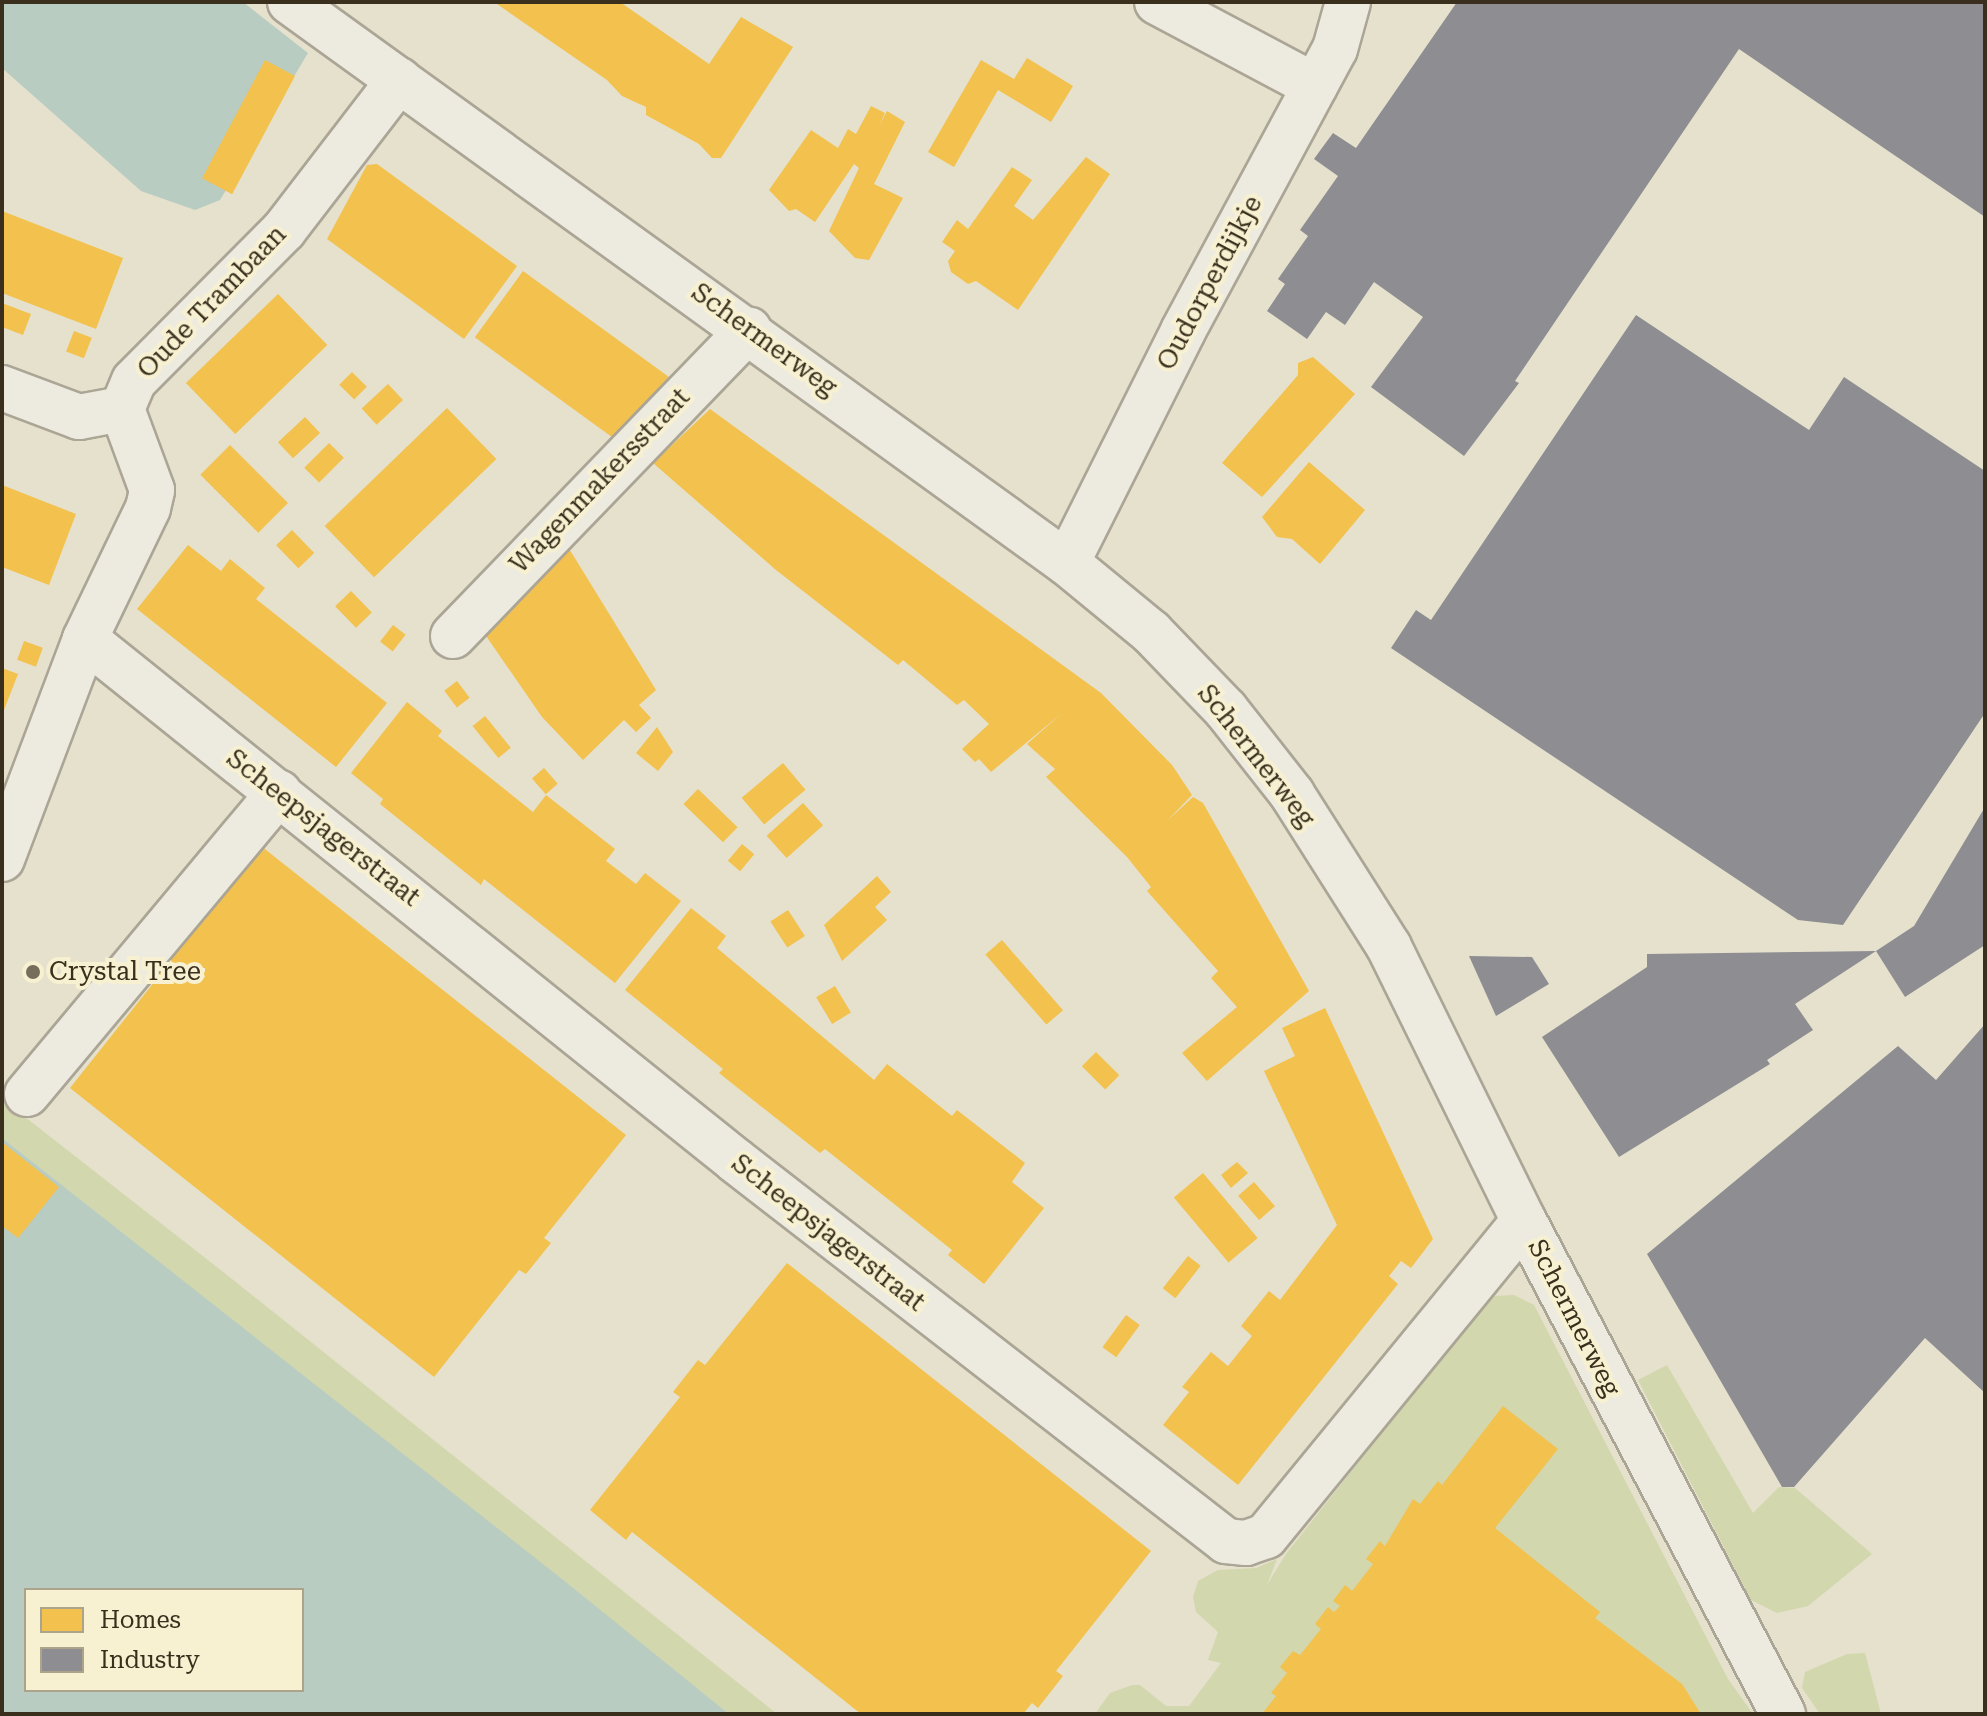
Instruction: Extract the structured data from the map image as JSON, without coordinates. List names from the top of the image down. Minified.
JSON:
{"streets":{"street":["Oudorperdijkje","Oude Trambaan","Schermerweg","Wagenmakersstraat","Scheepsjagerstraat"]},"crossings":[["Oudorperdijkje","Schermerweg"],["Oude Trambaan","Schermerweg"],["Oude Trambaan","Scheepsjagerstraat"],["Schermerweg","Wagenmakersstraat"],["Schermerweg","Scheepsjagerstraat"]],"places":["Crystal Tree"],"legend":["Homes","Industry"]}
